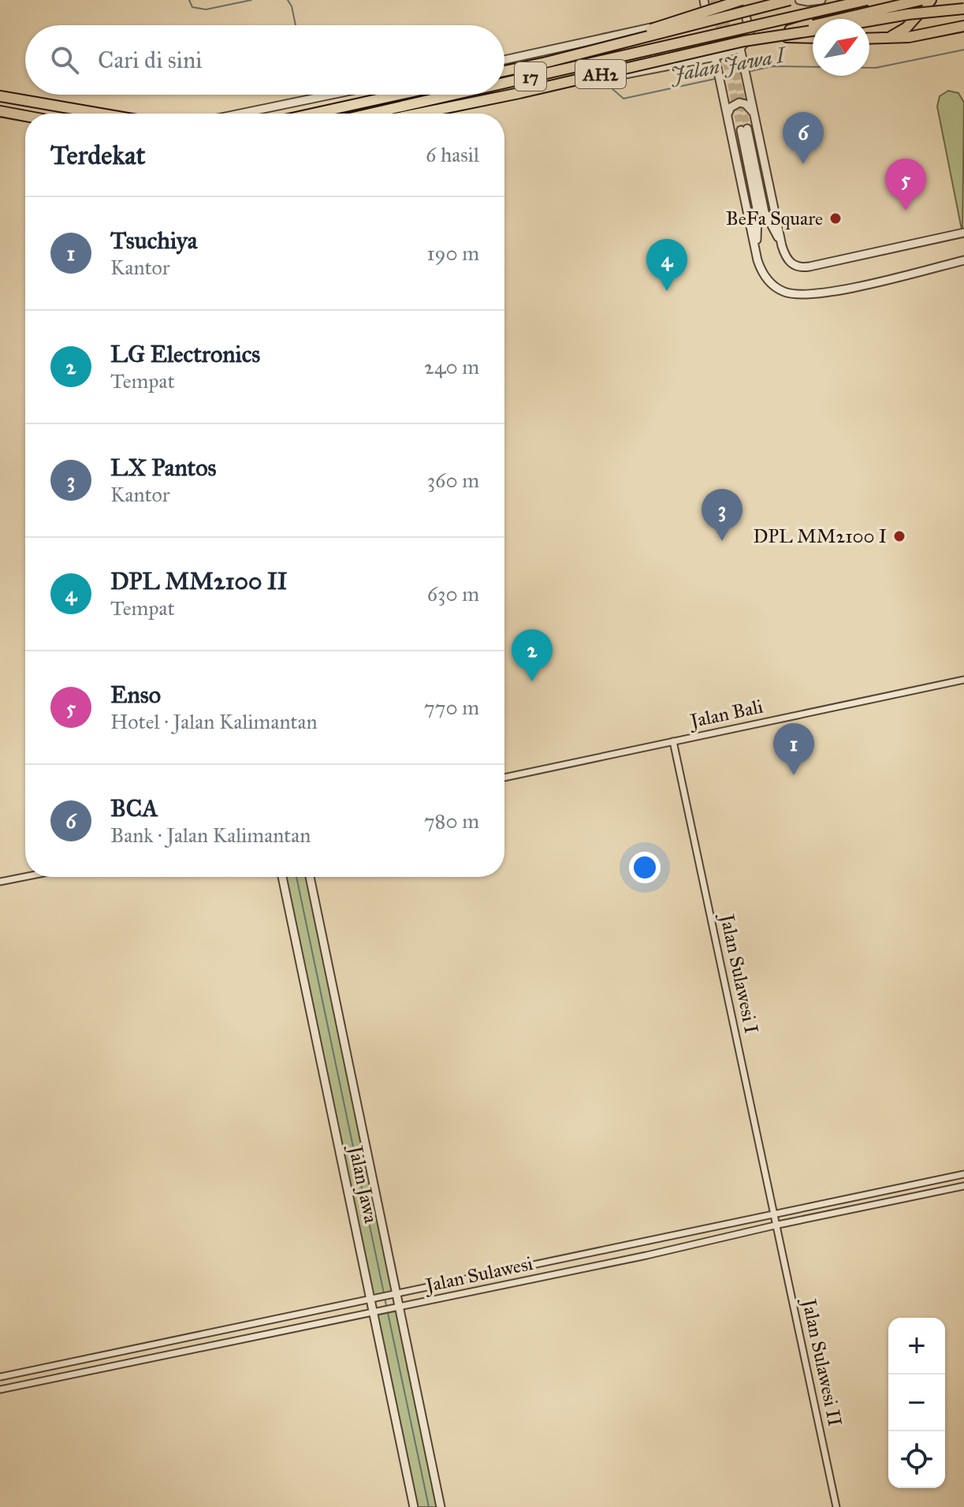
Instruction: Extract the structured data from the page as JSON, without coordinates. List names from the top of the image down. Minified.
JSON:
{"streets":{"highway":["AH2","17"],"street":["Jalan Bali","Jalan Sulawesi I","Jalan Jawa","Jalan Sulawesi","Jalan Sulawesi II"]},"crossings":[["Jalan Bali","Jalan Sulawesi I"],["Jalan Sulawesi I","Jalan Sulawesi"],["Jalan Sulawesi I","Jalan Sulawesi II"],["Jalan Jawa","Jalan Sulawesi"],["Jalan Sulawesi","Jalan Sulawesi II"]],"water":["Jalan Jawa I"],"places":["BeFa Square","DPL MM2100 I"],"north":"top right","page":{"search":"Cari di sini","pins":["6","5","4","3","2","1"],"heading":["Terdekat","6 hasil"],"list":[{"mark":"1","name":"Tsuchiya","note":"Kantor","value":"190 m"},{"mark":"2","name":"LG Electronics","note":"Tempat","value":"240 m"},{"mark":"3","name":"LX Pantos","note":"Kantor","value":"360 m"},{"mark":"4","name":"DPL MM2100 II","note":"Tempat","value":"630 m"},{"mark":"5","name":"Enso","note":"Hotel · Jalan Kalimantan","value":"770 m"},{"mark":"6","name":"BCA","note":"Bank · Jalan Kalimantan","value":"780 m"}],"map_buttons":["+","−"]}}
